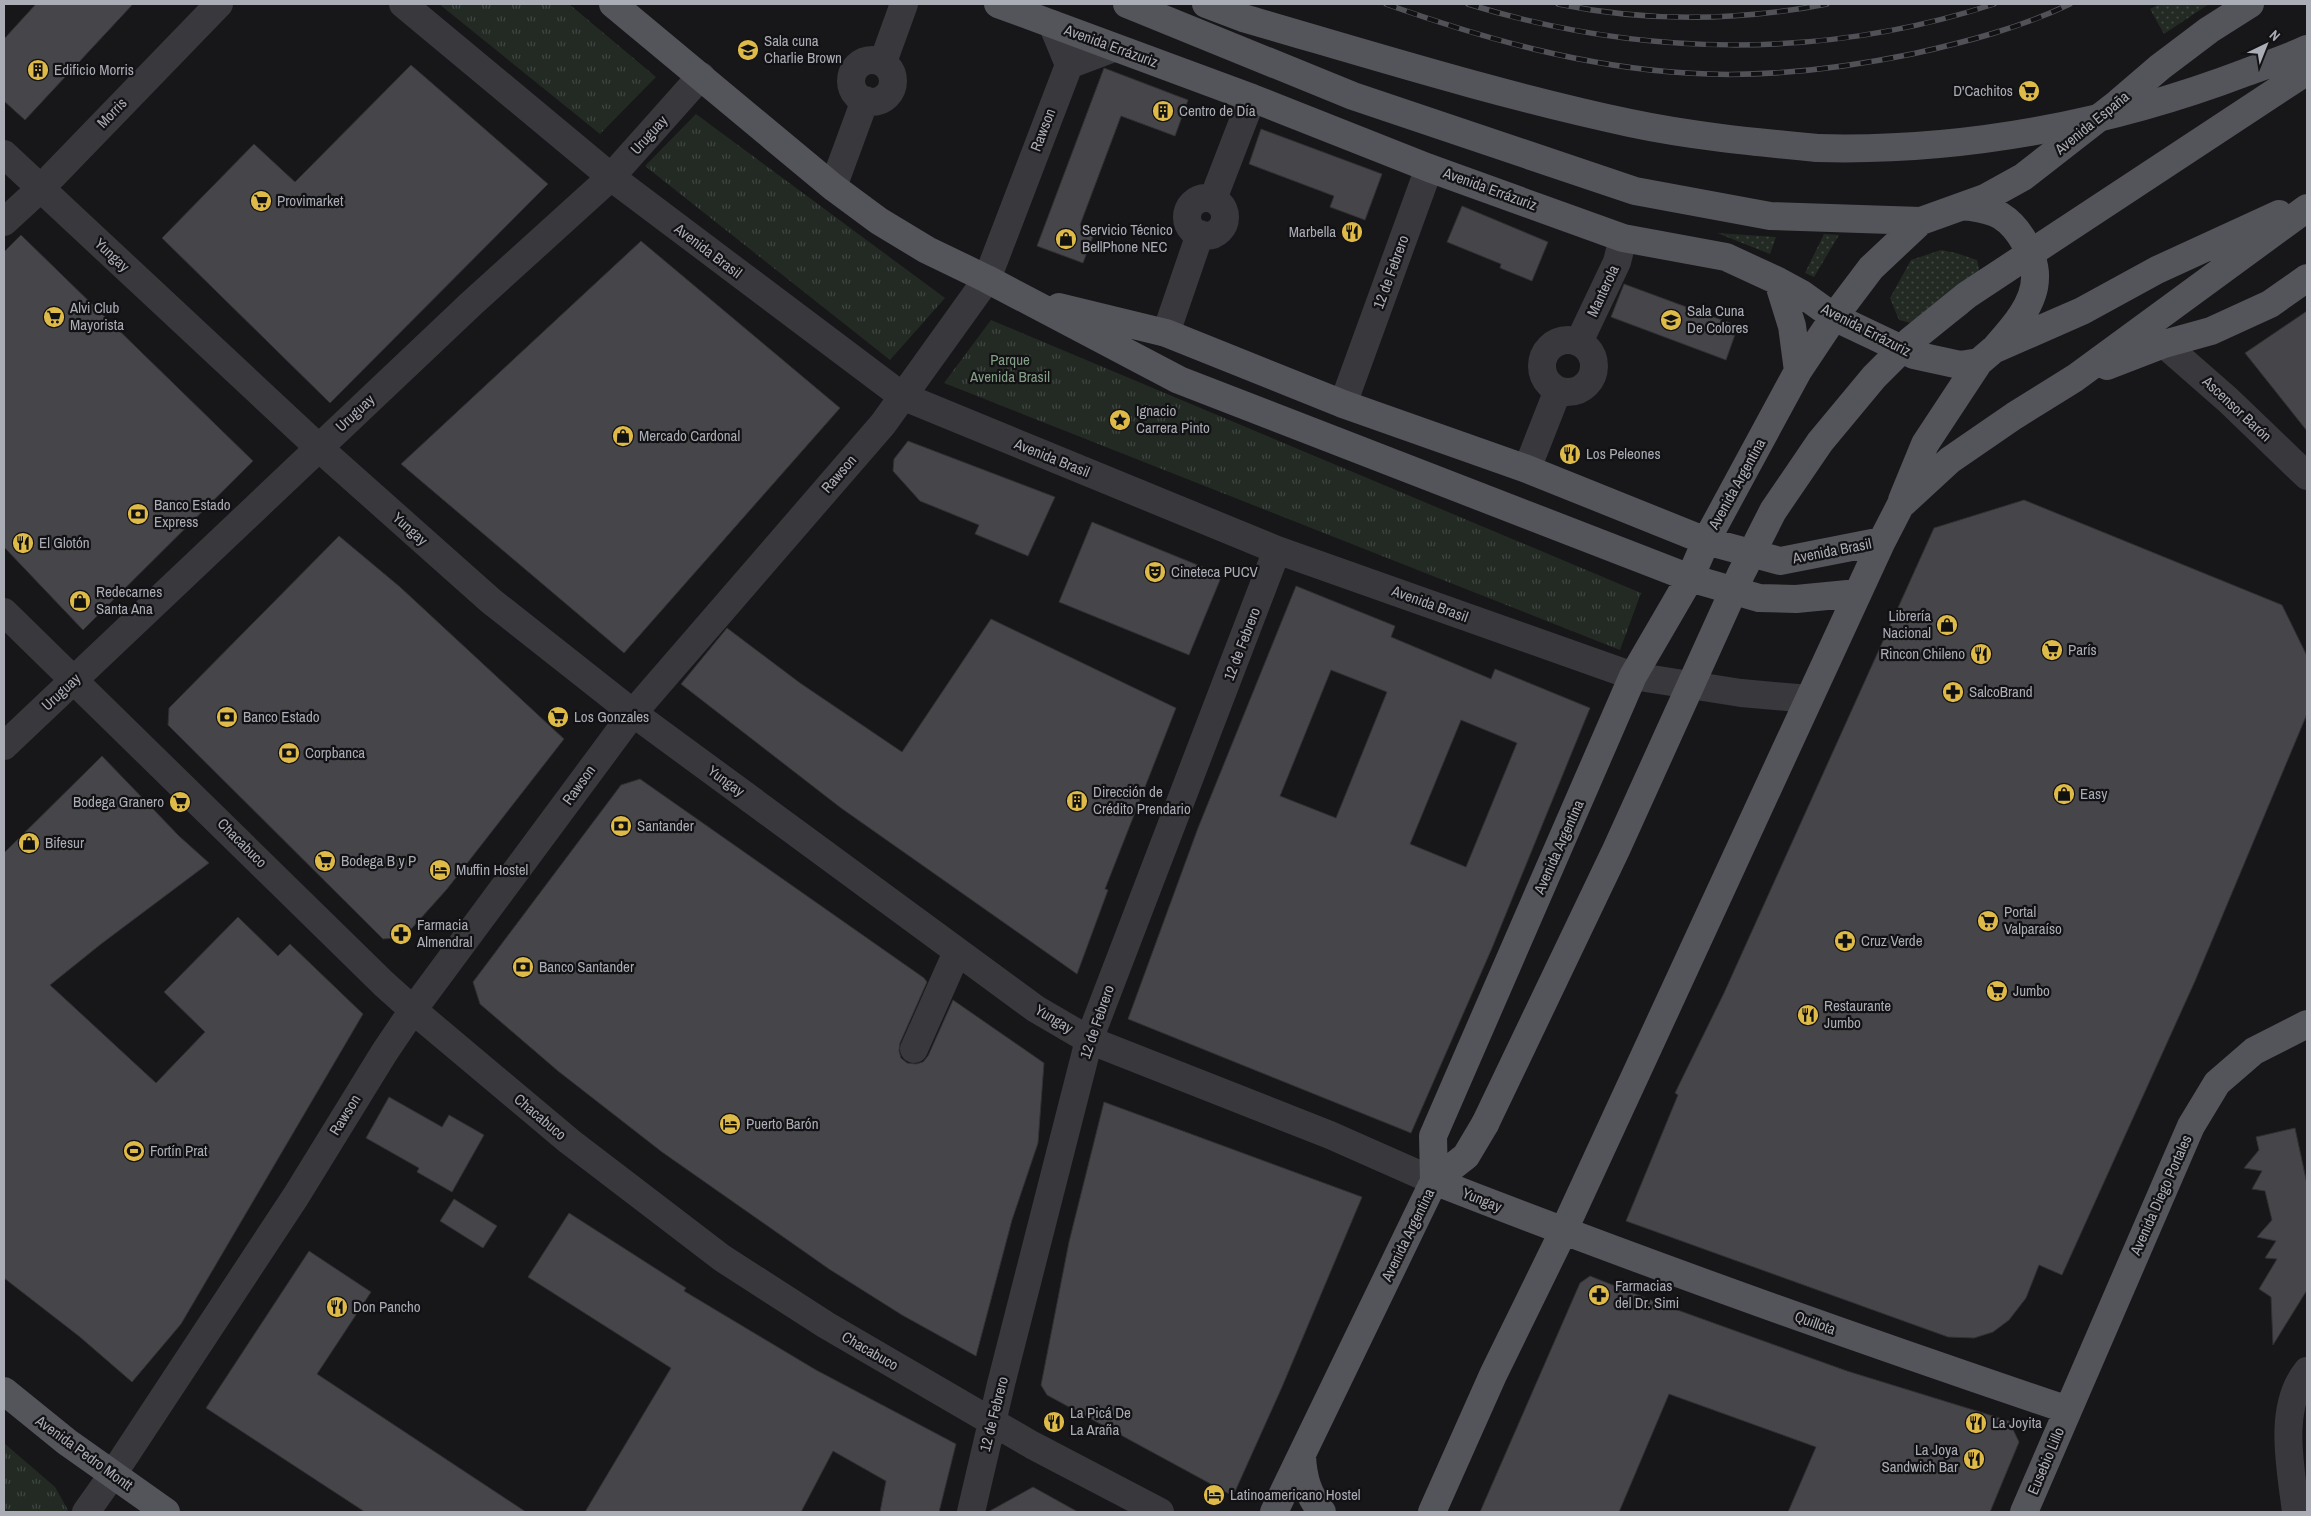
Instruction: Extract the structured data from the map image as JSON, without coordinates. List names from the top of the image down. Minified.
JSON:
{"streets":{"main road":["Avenida Errázuriz","Avenida España","Avenida Brasil","Yungay","Avenida Argentina","Avenida Diego Portales","Quillota","Avenida Pedro Montt","Eusebio Lillo"],"street":["Morris","Rawson","Uruguay","12 de Febrero","Manterola","Ascensor Barón","Chacabuco"]},"crossings":[["Avenida Errázuriz","Avenida España"],["Avenida Errázuriz","12 de Febrero"],["Avenida Errázuriz","Manterola"],["Avenida Errázuriz","Avenida Argentina"],["Morris","Yungay"],["Avenida España","Avenida Argentina"],["Rawson","Avenida Brasil"],["Rawson","Yungay"],["Rawson","Chacabuco"],["Rawson","Avenida Pedro Montt"],["Uruguay","Avenida Brasil"],["Uruguay","Yungay"],["Uruguay","Chacabuco"],["Avenida Brasil","12 de Febrero"],["Avenida Brasil","Avenida Argentina"],["Yungay","12 de Febrero"],["Yungay","Avenida Argentina"],["Yungay","Quillota"],["12 de Febrero","Chacabuco"],["Avenida Diego Portales","Quillota"],["Avenida Diego Portales","Eusebio Lillo"],["Quillota","Eusebio Lillo"]],"parks":["Parque Avenida Brasil"],"places":{"school or university":["Sala cuna Charlie Brown","Sala Cuna De Colores"],"building":["Edificio Morris","Centro de Día","Dirección de Crédito Prendario"],"supermarket":["D'Cachitos","Provimarket","Alvi Club Mayorista","París","Los Gonzales","Bodega Granero","Bodega B y P","Portal Valparaíso","Jumbo"],"restaurant":["Marbella","Los Peleones","El Glotón","Rincon Chileno","Restaurante Jumbo","Don Pancho","La Picá De La Araña","La Joyita","La Joya Sandwich Bar"],"shop":["Servicio Técnico BellPhone NEC","Mercado Cardonal","Redecarnes Santa Ana","Librería Nacional","Easy","Bifesur"],"place":["Ignacio Carrera Pinto"],"bank":["Banco Estado Express","Banco Estado","Corpbanca","Santander","Banco Santander"],"theatre":["Cineteca PUCV"],"pharmacy":["SalcoBrand","Farmacia Almendral","Cruz Verde","Farmacias del Dr. Simi"],"hotel":["Muffin Hostel","Puerto Barón","Latinoamericano Hostel"],"sports":["Fortín Prat"]},"north":"top right"}
